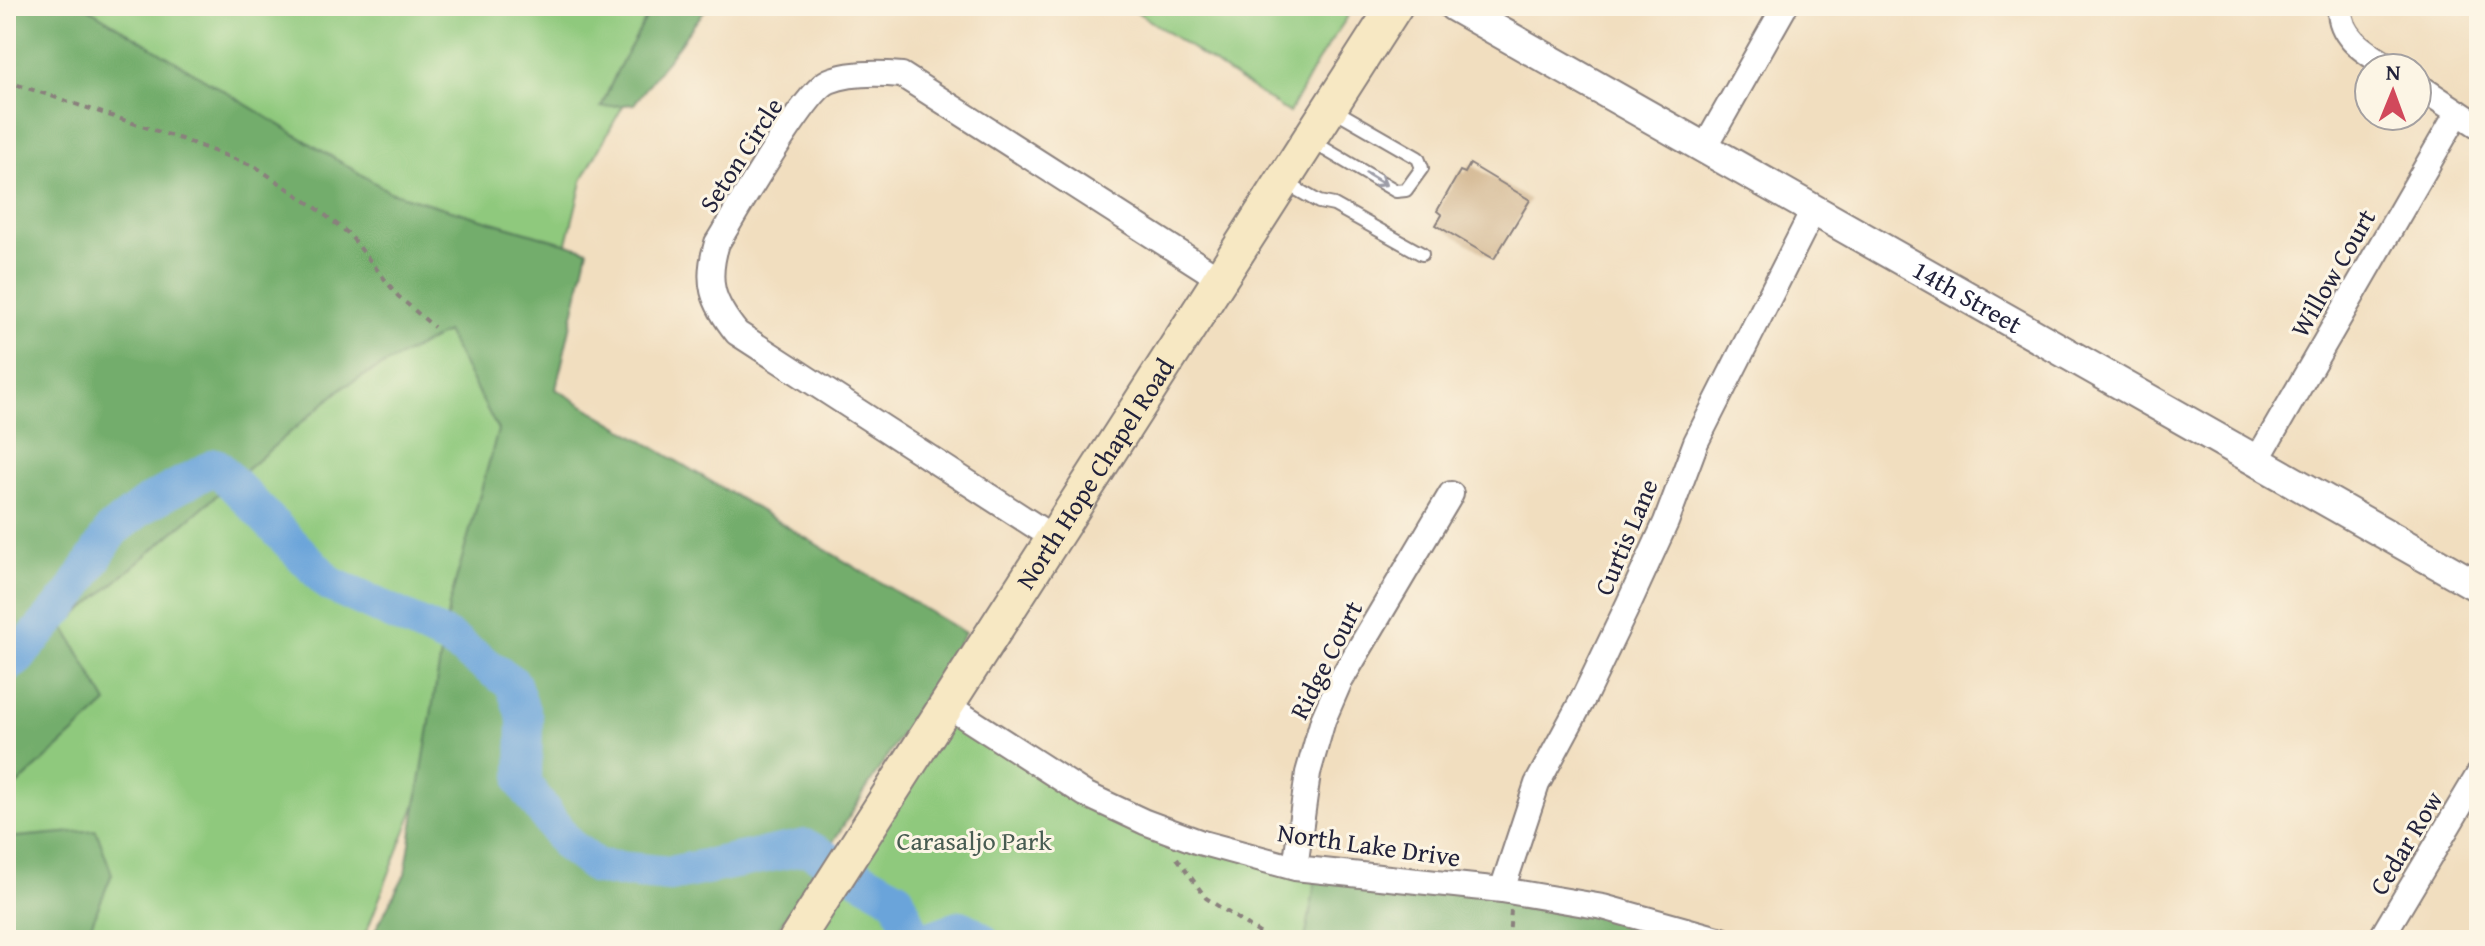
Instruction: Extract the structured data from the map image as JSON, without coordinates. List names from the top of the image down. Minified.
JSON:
{"streets":{"main road":["North Hope Chapel Road"],"street":["Seton Circle","Willow Court","14th Street","Curtis Lane","Ridge Court","Cedar Row","North Lake Drive"]},"crossings":[["Seton Circle","North Hope Chapel Road"],["Willow Court","14th Street"],["14th Street","Curtis Lane"],["North Hope Chapel Road","North Lake Drive"],["Curtis Lane","North Lake Drive"],["Ridge Court","North Lake Drive"]],"parks":["Carasaljo Park"],"north":"top"}
